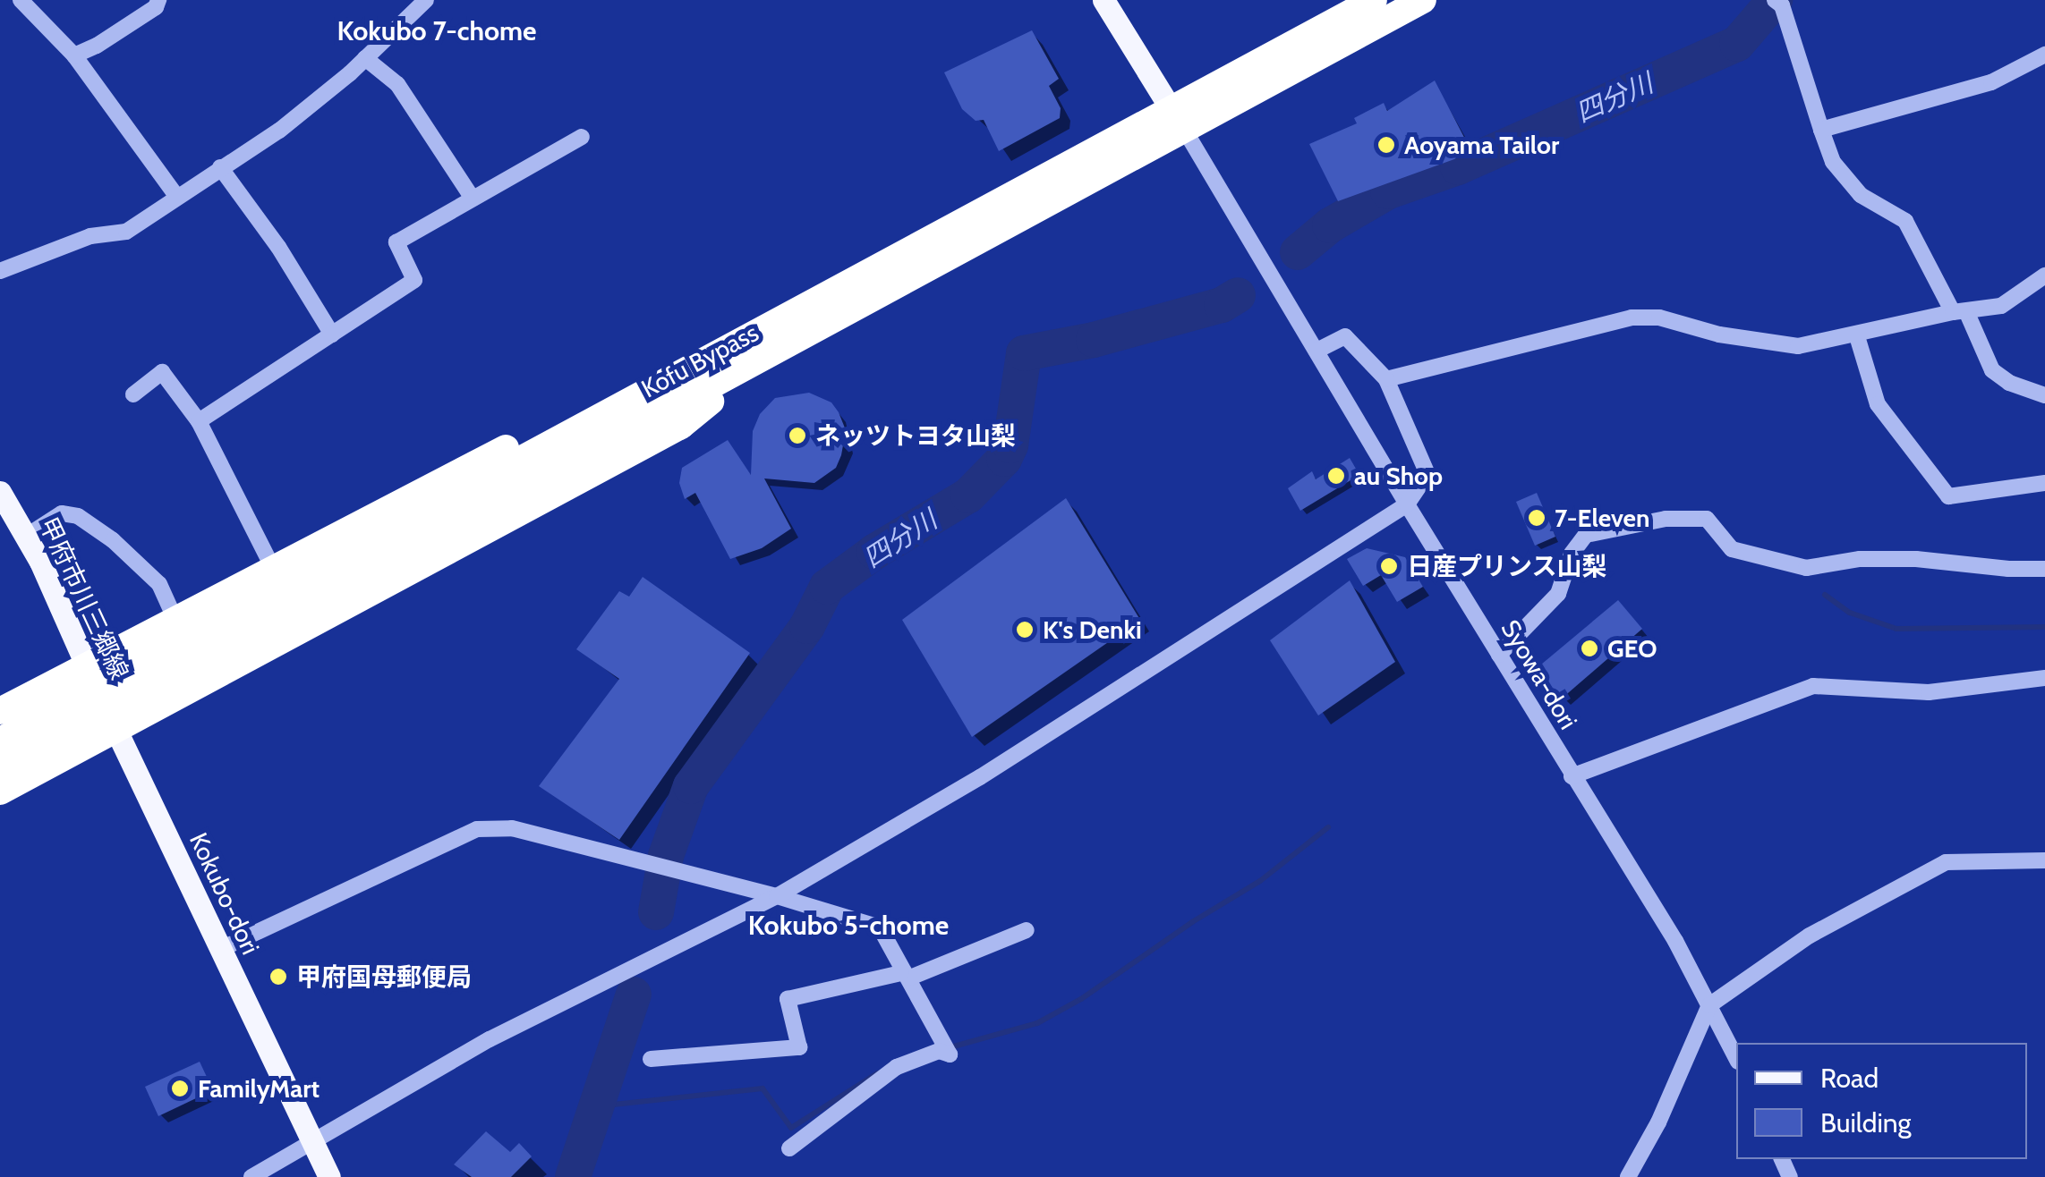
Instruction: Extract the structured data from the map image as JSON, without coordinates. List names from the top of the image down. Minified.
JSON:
{"streets":{"highway":["Kofu Bypass"],"main road":["甲府市川三郷線","Kokubo-dori"],"street":["Syowa-dori"]},"crossings":[["Kofu Bypass","Syowa-dori"],["甲府市川三郷線","Kokubo-dori"]],"districts":["Kokubo 7-chome","Kokubo 5-chome"],"water":["四分川"],"places":["Aoyama Tailor","ネッツトヨタ山梨","au Shop","7-Eleven","日産プリンス山梨","K's Denki","GEO","甲府国母郵便局","FamilyMart"],"legend":["Road","Building"]}
